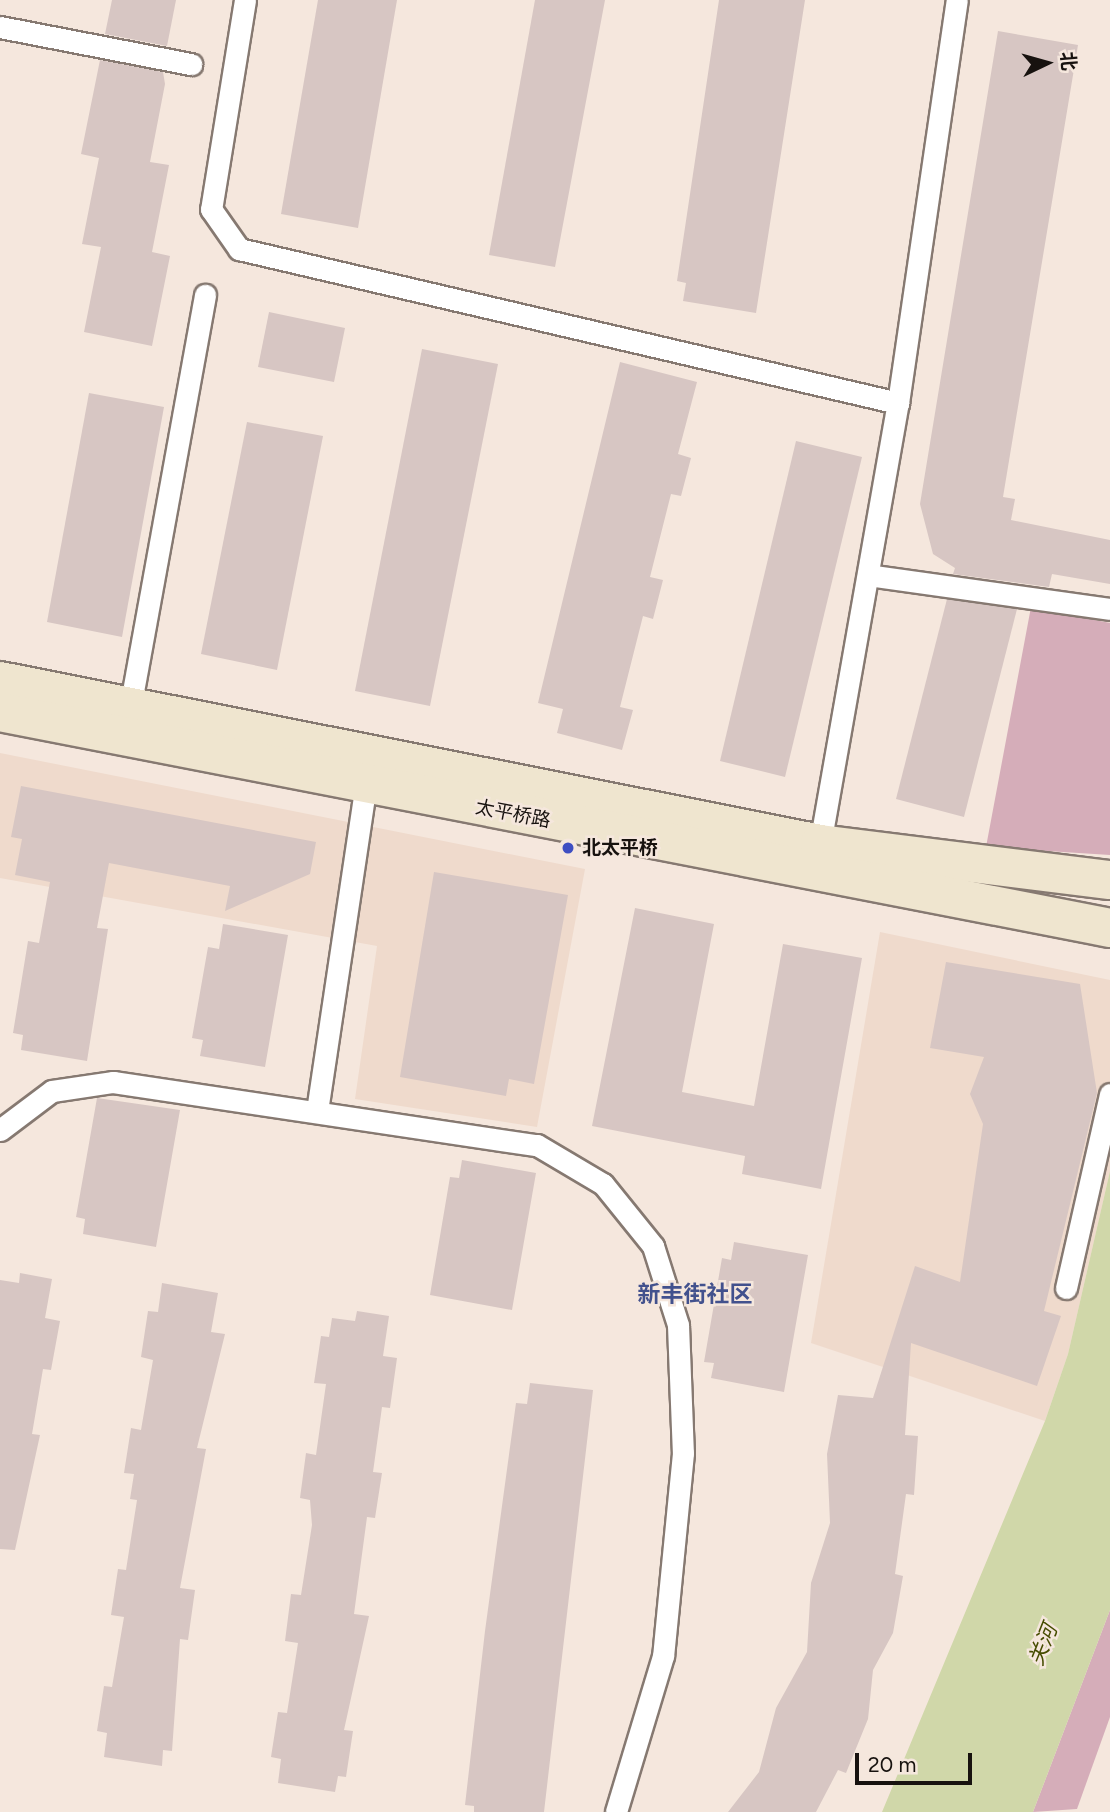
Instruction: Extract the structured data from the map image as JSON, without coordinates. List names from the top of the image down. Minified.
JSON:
{"streets":{"main road":["太平桥路"]},"districts":["新丰街社区"],"water":["关河"],"places":["北太平桥"],"scale_bar":"20 m","north":"right"}
